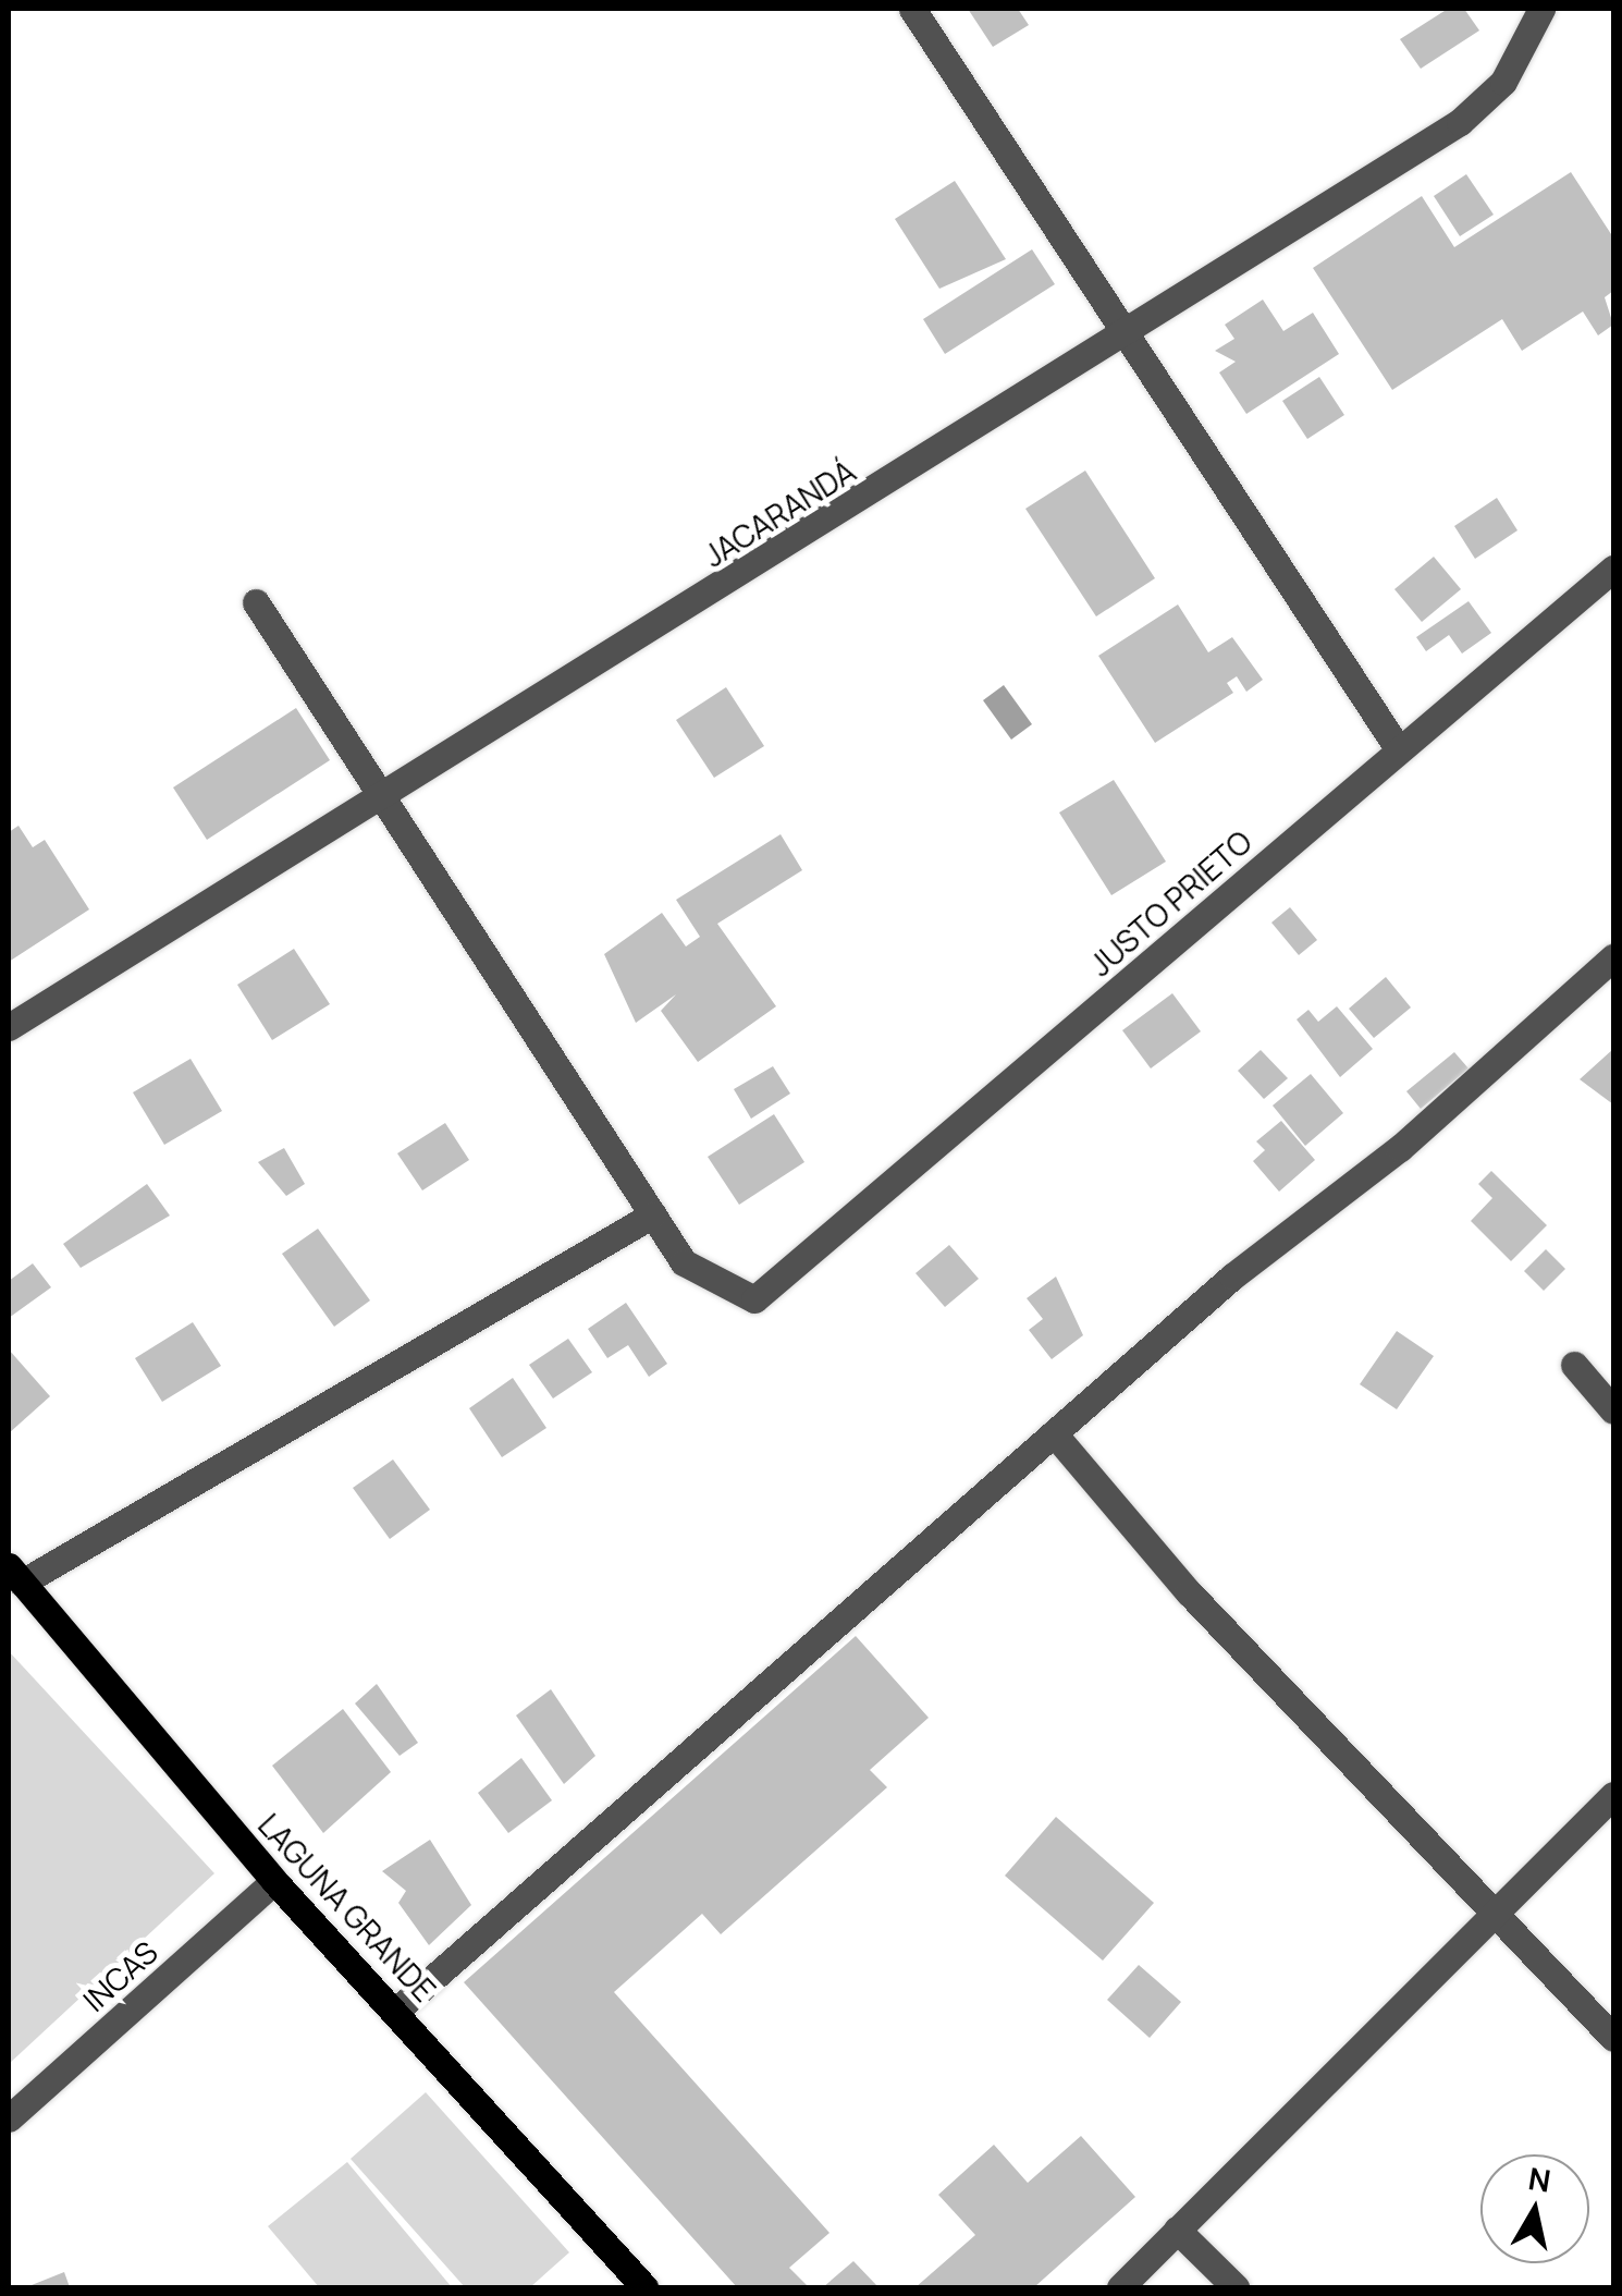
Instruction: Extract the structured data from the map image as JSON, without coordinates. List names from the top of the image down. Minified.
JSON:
{"streets":{"main road":["LAGUNA GRANDE"],"street":["JACARANDÁ","JUSTO PRIETO","INCAS"]},"crossings":[["LAGUNA GRANDE","INCAS"]],"north":"top"}
